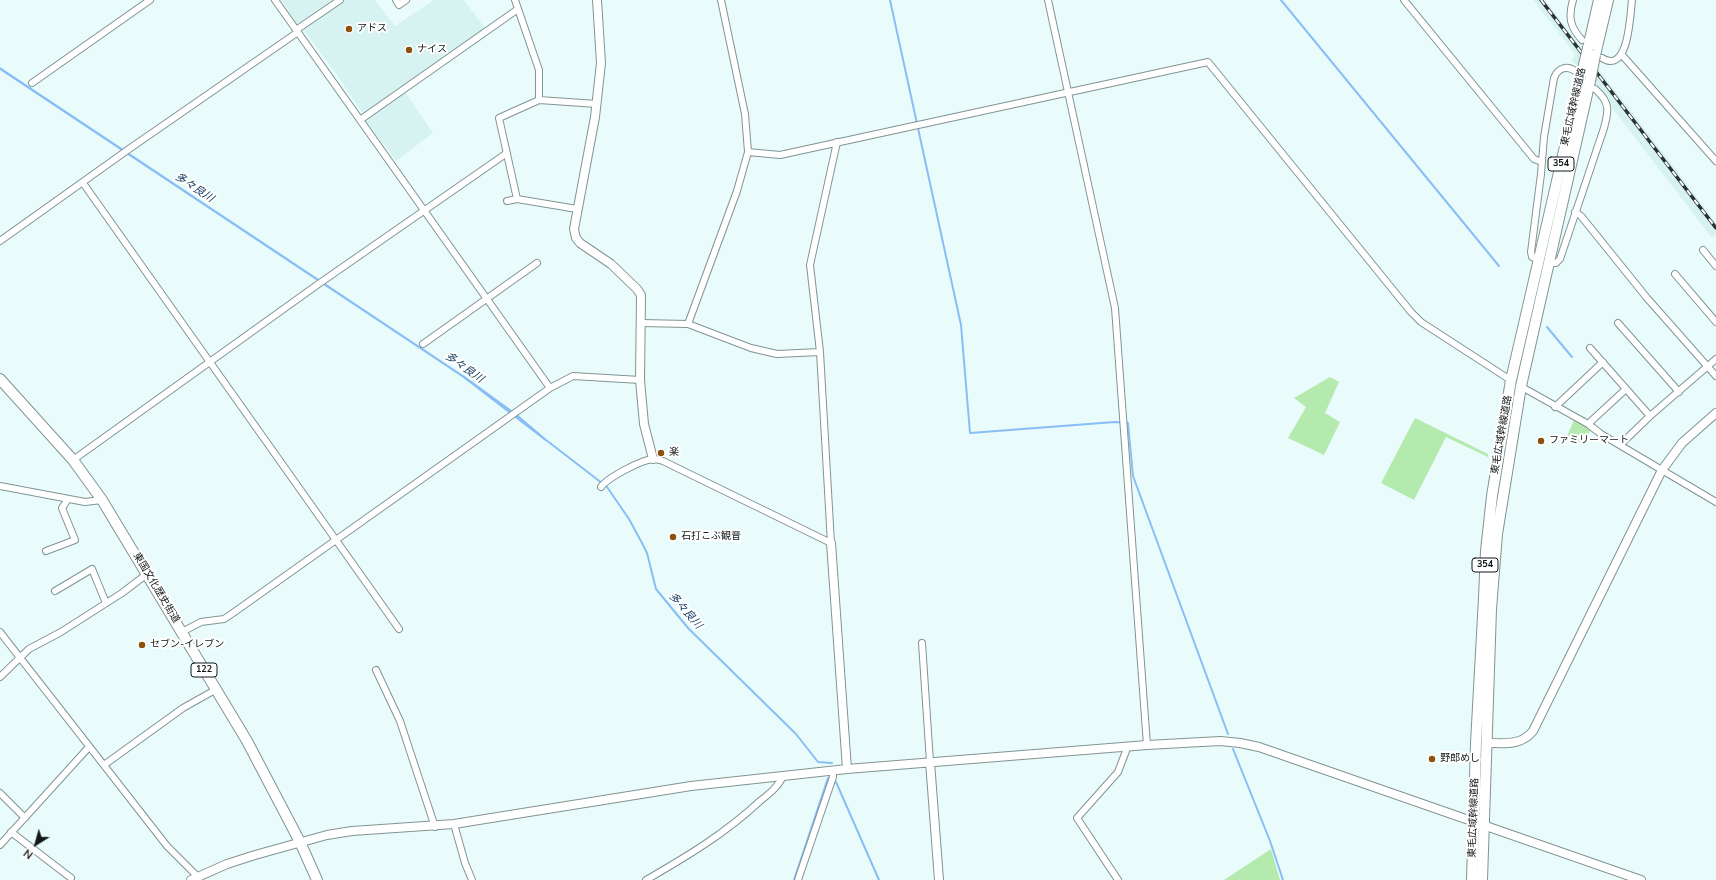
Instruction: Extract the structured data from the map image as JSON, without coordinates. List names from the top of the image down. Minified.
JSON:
{"streets":{"highway":["東毛広域幹線道路","354","東国文化歴史街道","122"]},"water":["多々良川"],"places":["アドス","ナイス","ファミリーマート","楽","石打こぶ観音","セブン-イレブン","野郎めし"],"north":"bottom left"}
